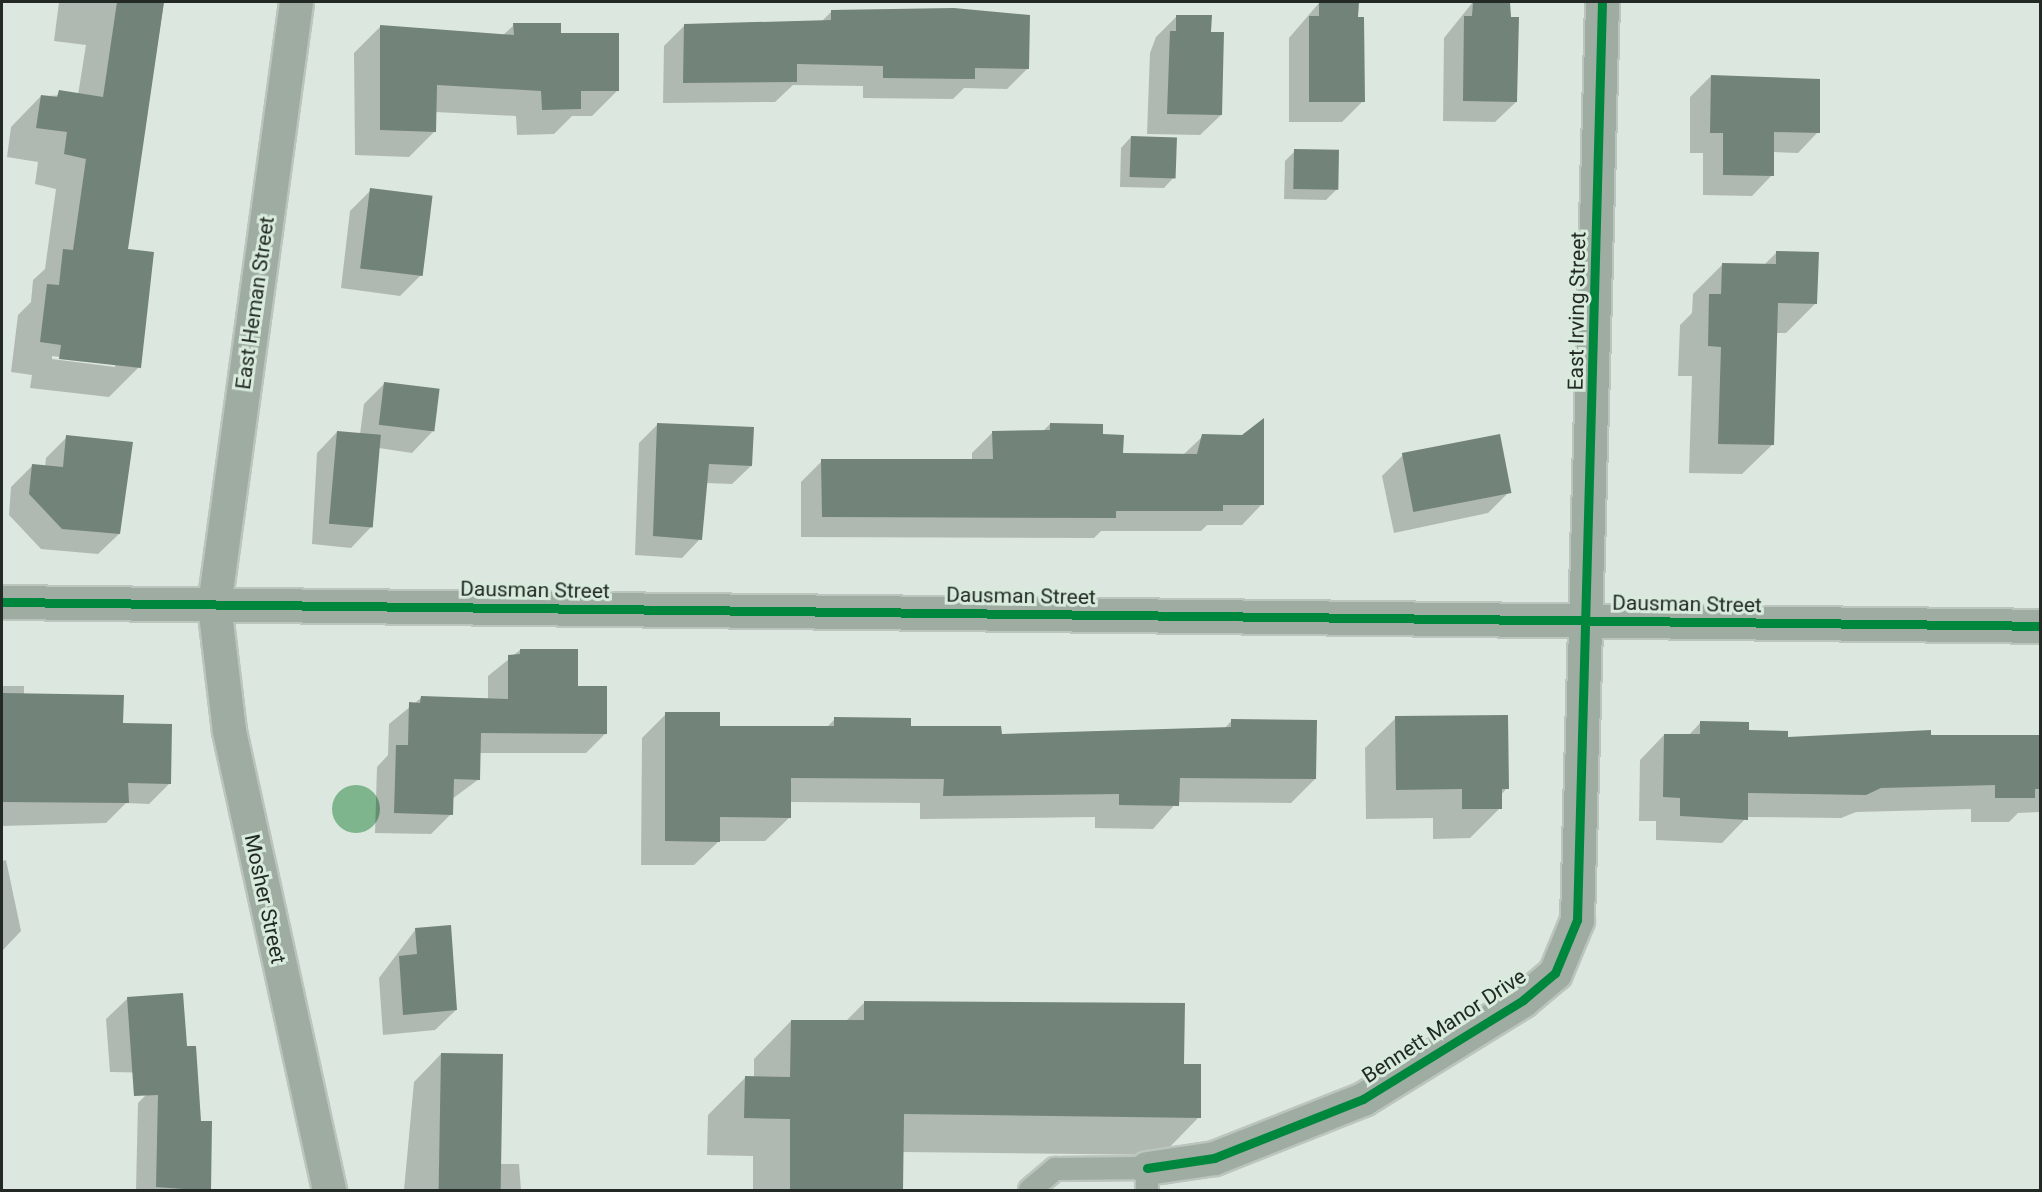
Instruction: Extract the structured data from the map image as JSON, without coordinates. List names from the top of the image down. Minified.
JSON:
{"streets":{"street":["East Heman Street","East Irving Street","Dausman Street","Mosher Street","Bennett Manor Drive"]},"crossings":[["East Heman Street","Dausman Street"],["East Heman Street","Mosher Street"],["East Irving Street","Dausman Street"],["East Irving Street","Bennett Manor Drive"],["Dausman Street","Mosher Street"],["Dausman Street","Bennett Manor Drive"]]}
